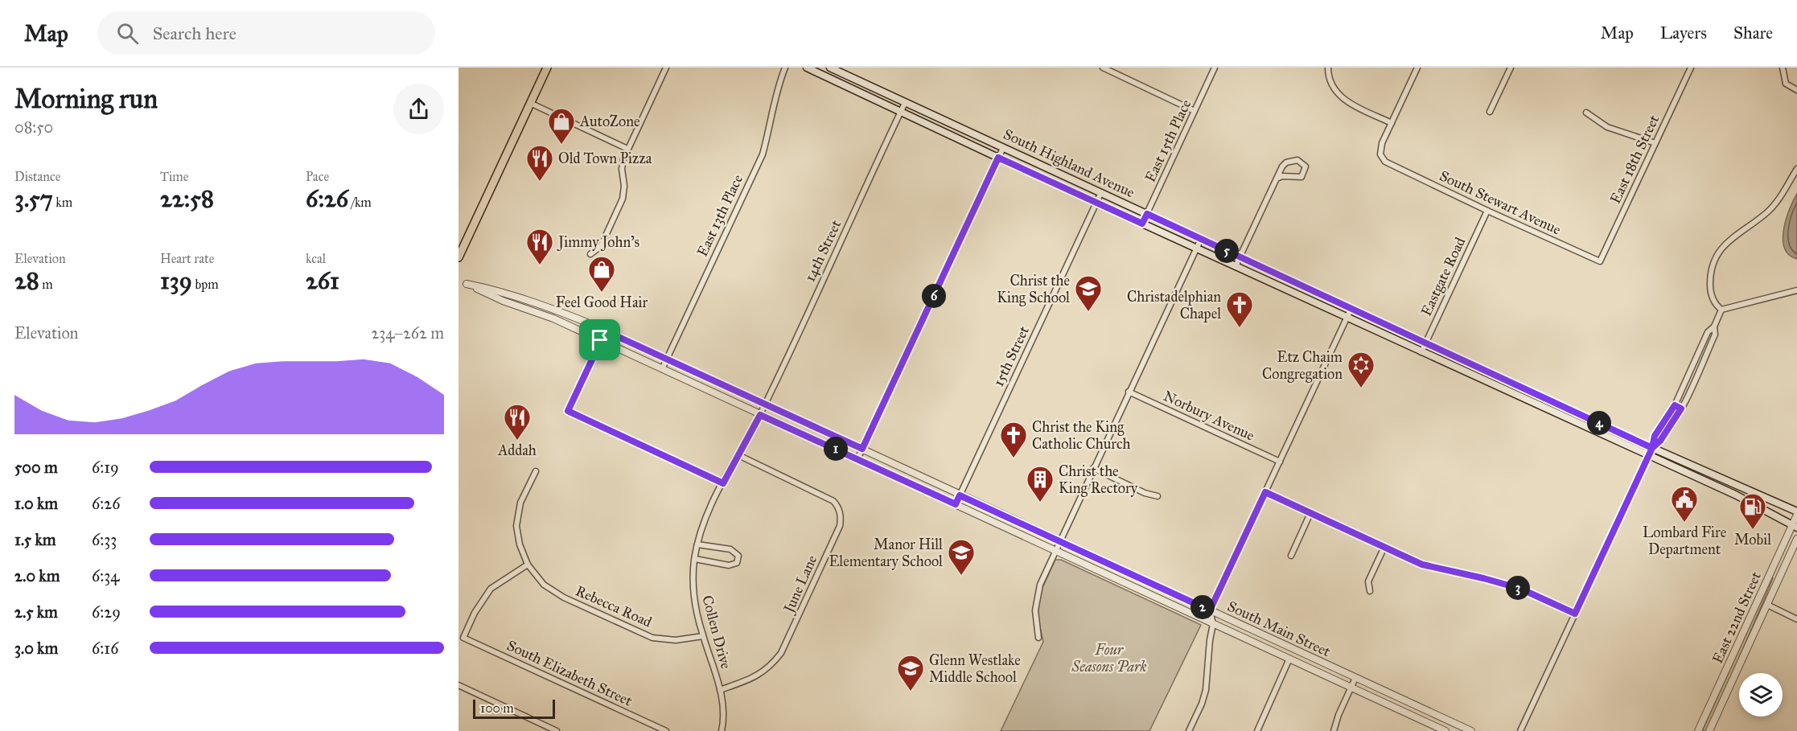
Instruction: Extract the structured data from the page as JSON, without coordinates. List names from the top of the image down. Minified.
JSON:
{"streets":{"main road":["South Highland Avenue"],"street":["East 15th Place","East 18th Street","South Stewart Avenue","East 13th Place","14th Street","Eastgate Road","15th Street","Norbury Avenue","June Lane","Rebecca Road","East 22nd Street","South Main Street","Collen Drive","South Elizabeth Street"]},"crossings":[["East 15th Place","South Highland Avenue"],["East 18th Street","South Stewart Avenue"],["South Highland Avenue","14th Street"],["South Highland Avenue","Eastgate Road"],["South Highland Avenue","15th Street"],["South Highland Avenue","East 22nd Street"],["South Stewart Avenue","Eastgate Road"],["East 13th Place","South Main Street"],["14th Street","South Main Street"],["14th Street","Collen Drive"],["15th Street","South Main Street"],["June Lane","Collen Drive"],["Rebecca Road","Collen Drive"],["Rebecca Road","South Elizabeth Street"],["South Main Street","Collen Drive"]],"parks":["Four Seasons Park"],"places":{"shop":["AutoZone","Feel Good Hair"],"restaurant":["Old Town Pizza","Jimmy John's","Addah"],"school or university":["Christ the King School","Manor Hill Elementary School","Glenn Westlake Middle School"],"church":["Christadelphian Chapel","Christ the King Catholic Church"],"synagogue":["Etz Chaim Congregation"],"building":["Christ the King Rectory"],"public building":["Lombard Fire Department"],"fuel station":["Mobil"]},"scale_bar":"100 m","page":{"header":"Map","search":"Search here","nav":["Map","Layers","Share"],"heading":["Morning run","08:50"],"stats":[["Distance","3.57 km"],["Time","22:58"],["Pace","6:26 /km"],["Elevation","28 m"],["Heart rate","139 bpm"],["kcal","261"]],"pins":["5","6","4","1","3","2"],"chart":["Elevation","234–262 m"],"list":[{"name":"500 m","note":"6:19"},{"name":"1.0 km","note":"6:26"},{"name":"1.5 km","note":"6:33"},{"name":"2.0 km","note":"6:34"},{"name":"2.5 km","note":"6:29"},{"name":"3.0 km","note":"6:16"}],"scale":"100 m"}}
